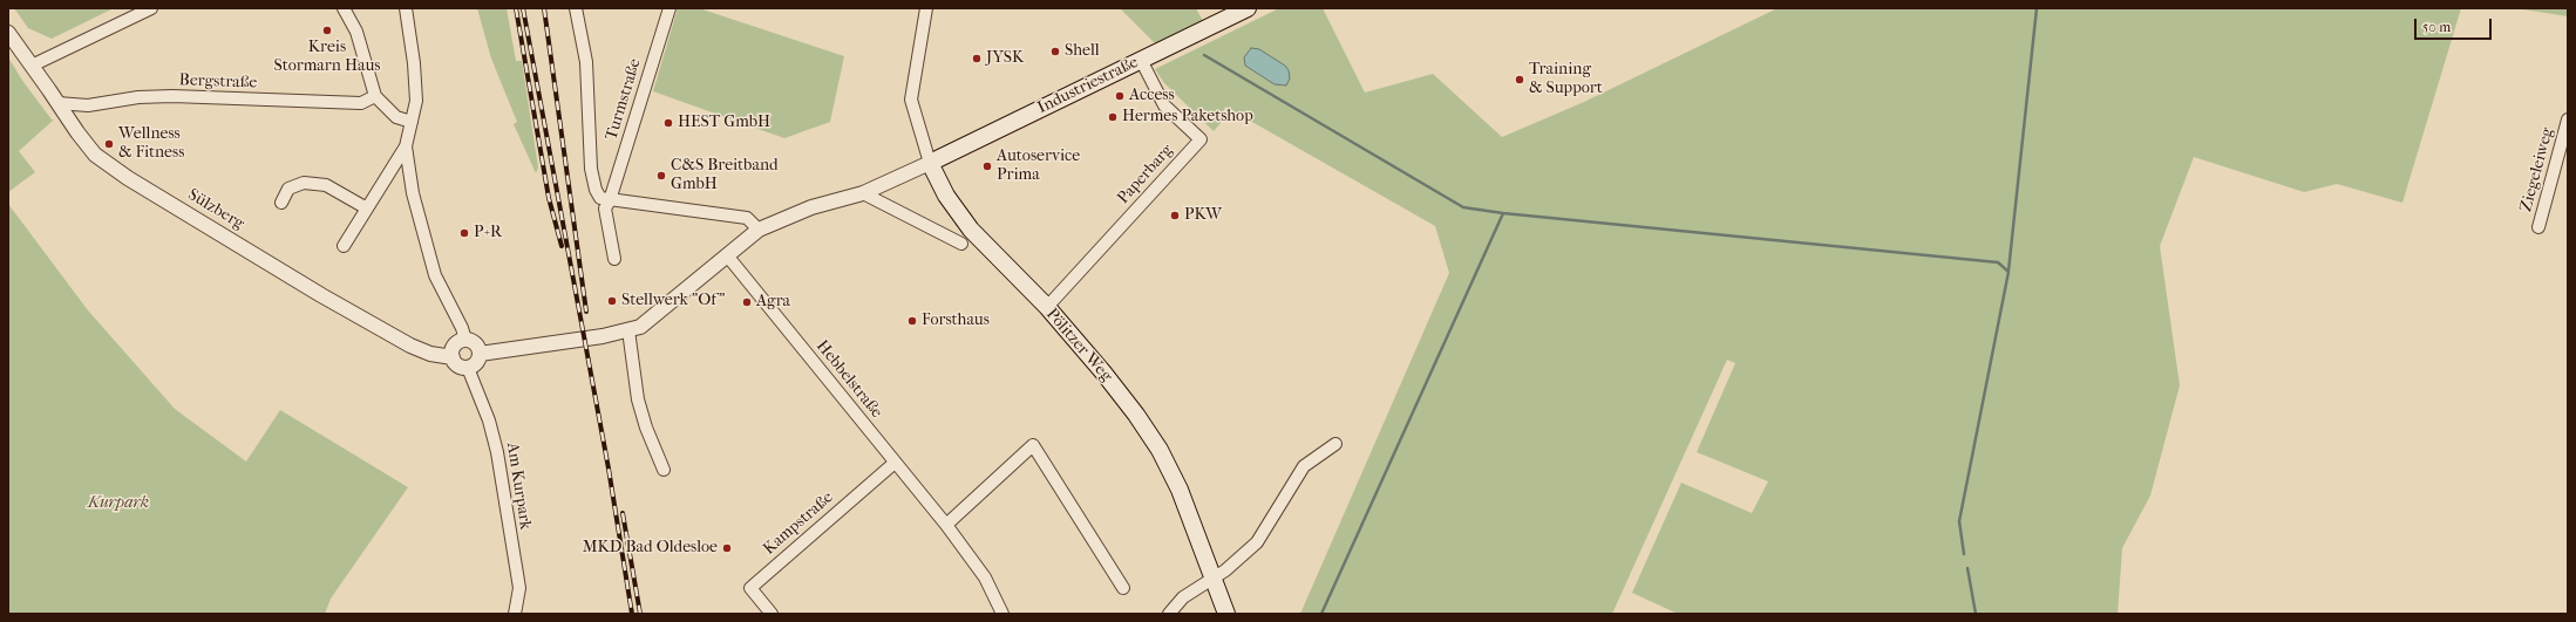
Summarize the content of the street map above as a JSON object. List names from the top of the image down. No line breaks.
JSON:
{"streets":{"main road":["Industriestraße","Pölitzer Weg"],"street":["Bergstraße","Turmstraße","Ziegeleiweg","Paperbarg","Sülzberg","Hebbelstraße","Am Kurpark","Kampstraße"]},"crossings":[["Bergstraße","Sülzberg"],["Industriestraße","Paperbarg"],["Industriestraße","Pölitzer Weg"],["Paperbarg","Pölitzer Weg"],["Sülzberg","Am Kurpark"],["Hebbelstraße","Kampstraße"]],"parks":["Kurpark"],"places":["Kreis Stormarn Haus","Shell","JYSK","Training & Support","Access","Hermes Paketshop","HEST GmbH","Wellness & Fitness","Autoservice Prima","C&S Breitband GmbH","PKW","P+R","Stellwerk \"Of\"","Agra","Forsthaus","MKD Bad Oldesloe"],"scale_bar":"50 m"}
